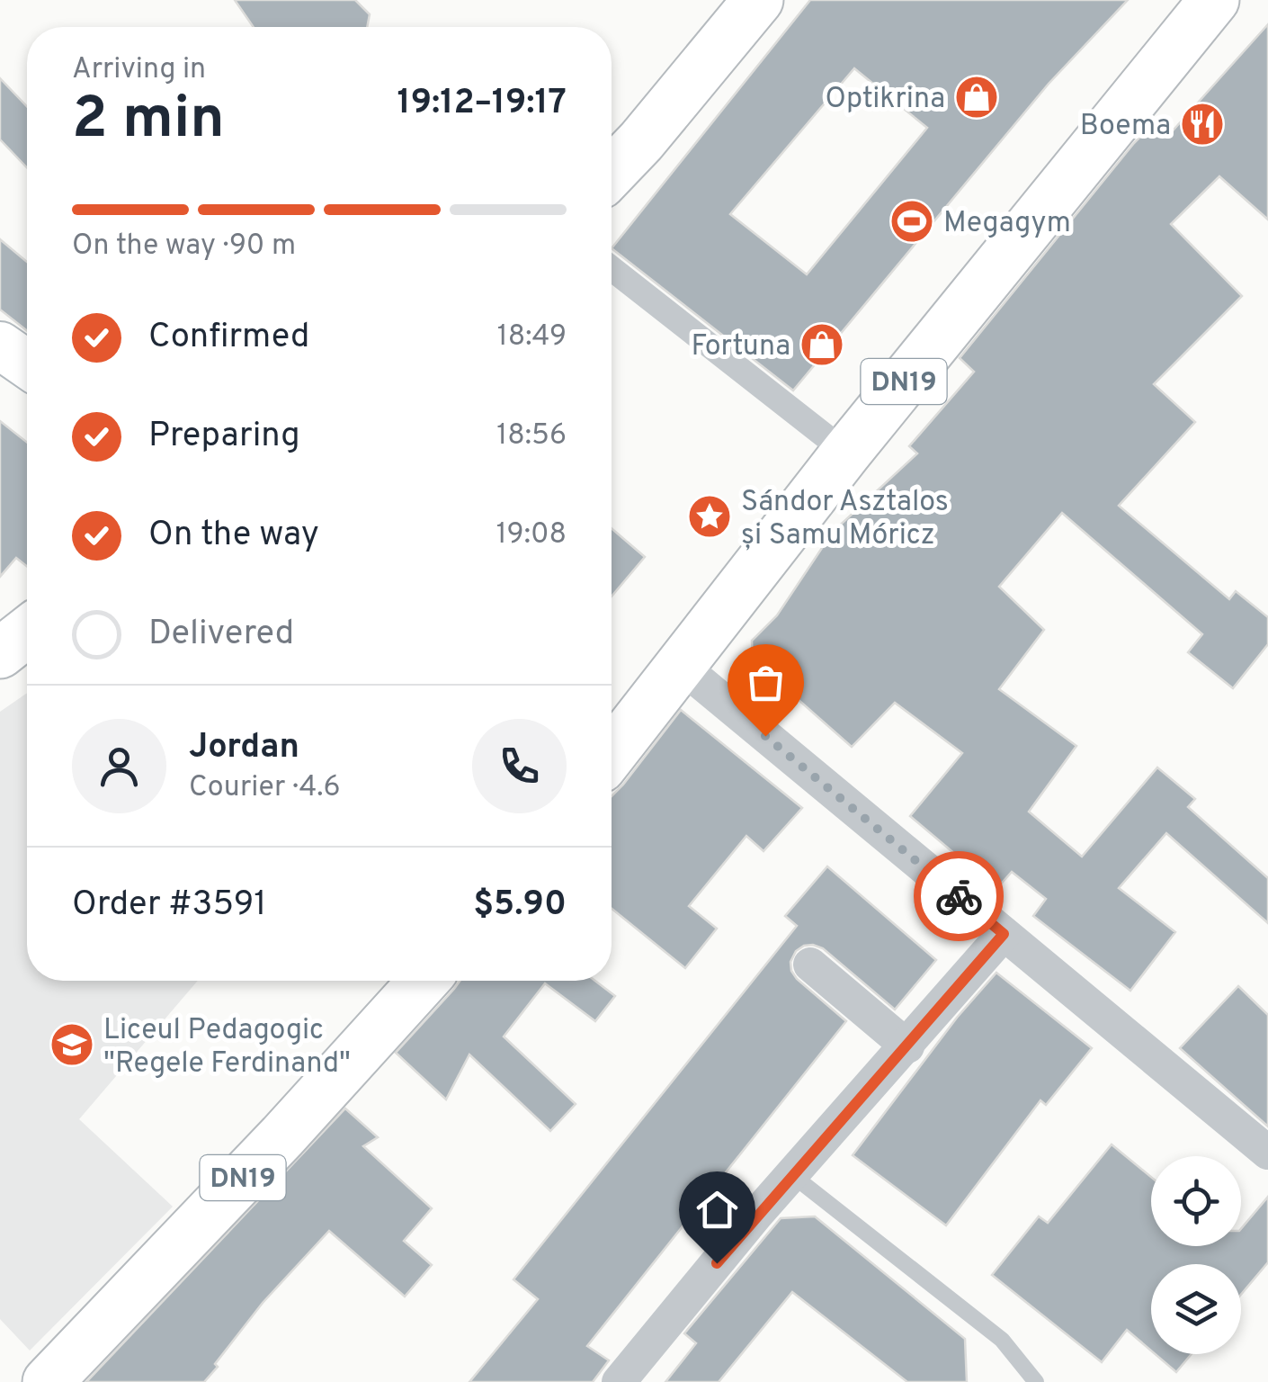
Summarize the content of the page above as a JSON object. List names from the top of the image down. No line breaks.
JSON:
{"streets":{"main road":["DN19"]},"places":{"shop":["Optikrina","Fortuna"],"restaurant":["Boema"],"sports":["Megagym"],"place":["Sándor Asztalos și Samu Móricz"],"school or university":["Liceul Pedagogic \"Regele Ferdinand\""]},"page":{"heading":["2 min","Arriving in","19:12–19:17"],"panel":["Jordan","Courier · 4.6","Order #3591","$5.90"],"bar":"On the way · 90 m","list":[["Confirmed","18:49"],["Preparing","18:56"],["On the way","19:08"],"Delivered"]}}
